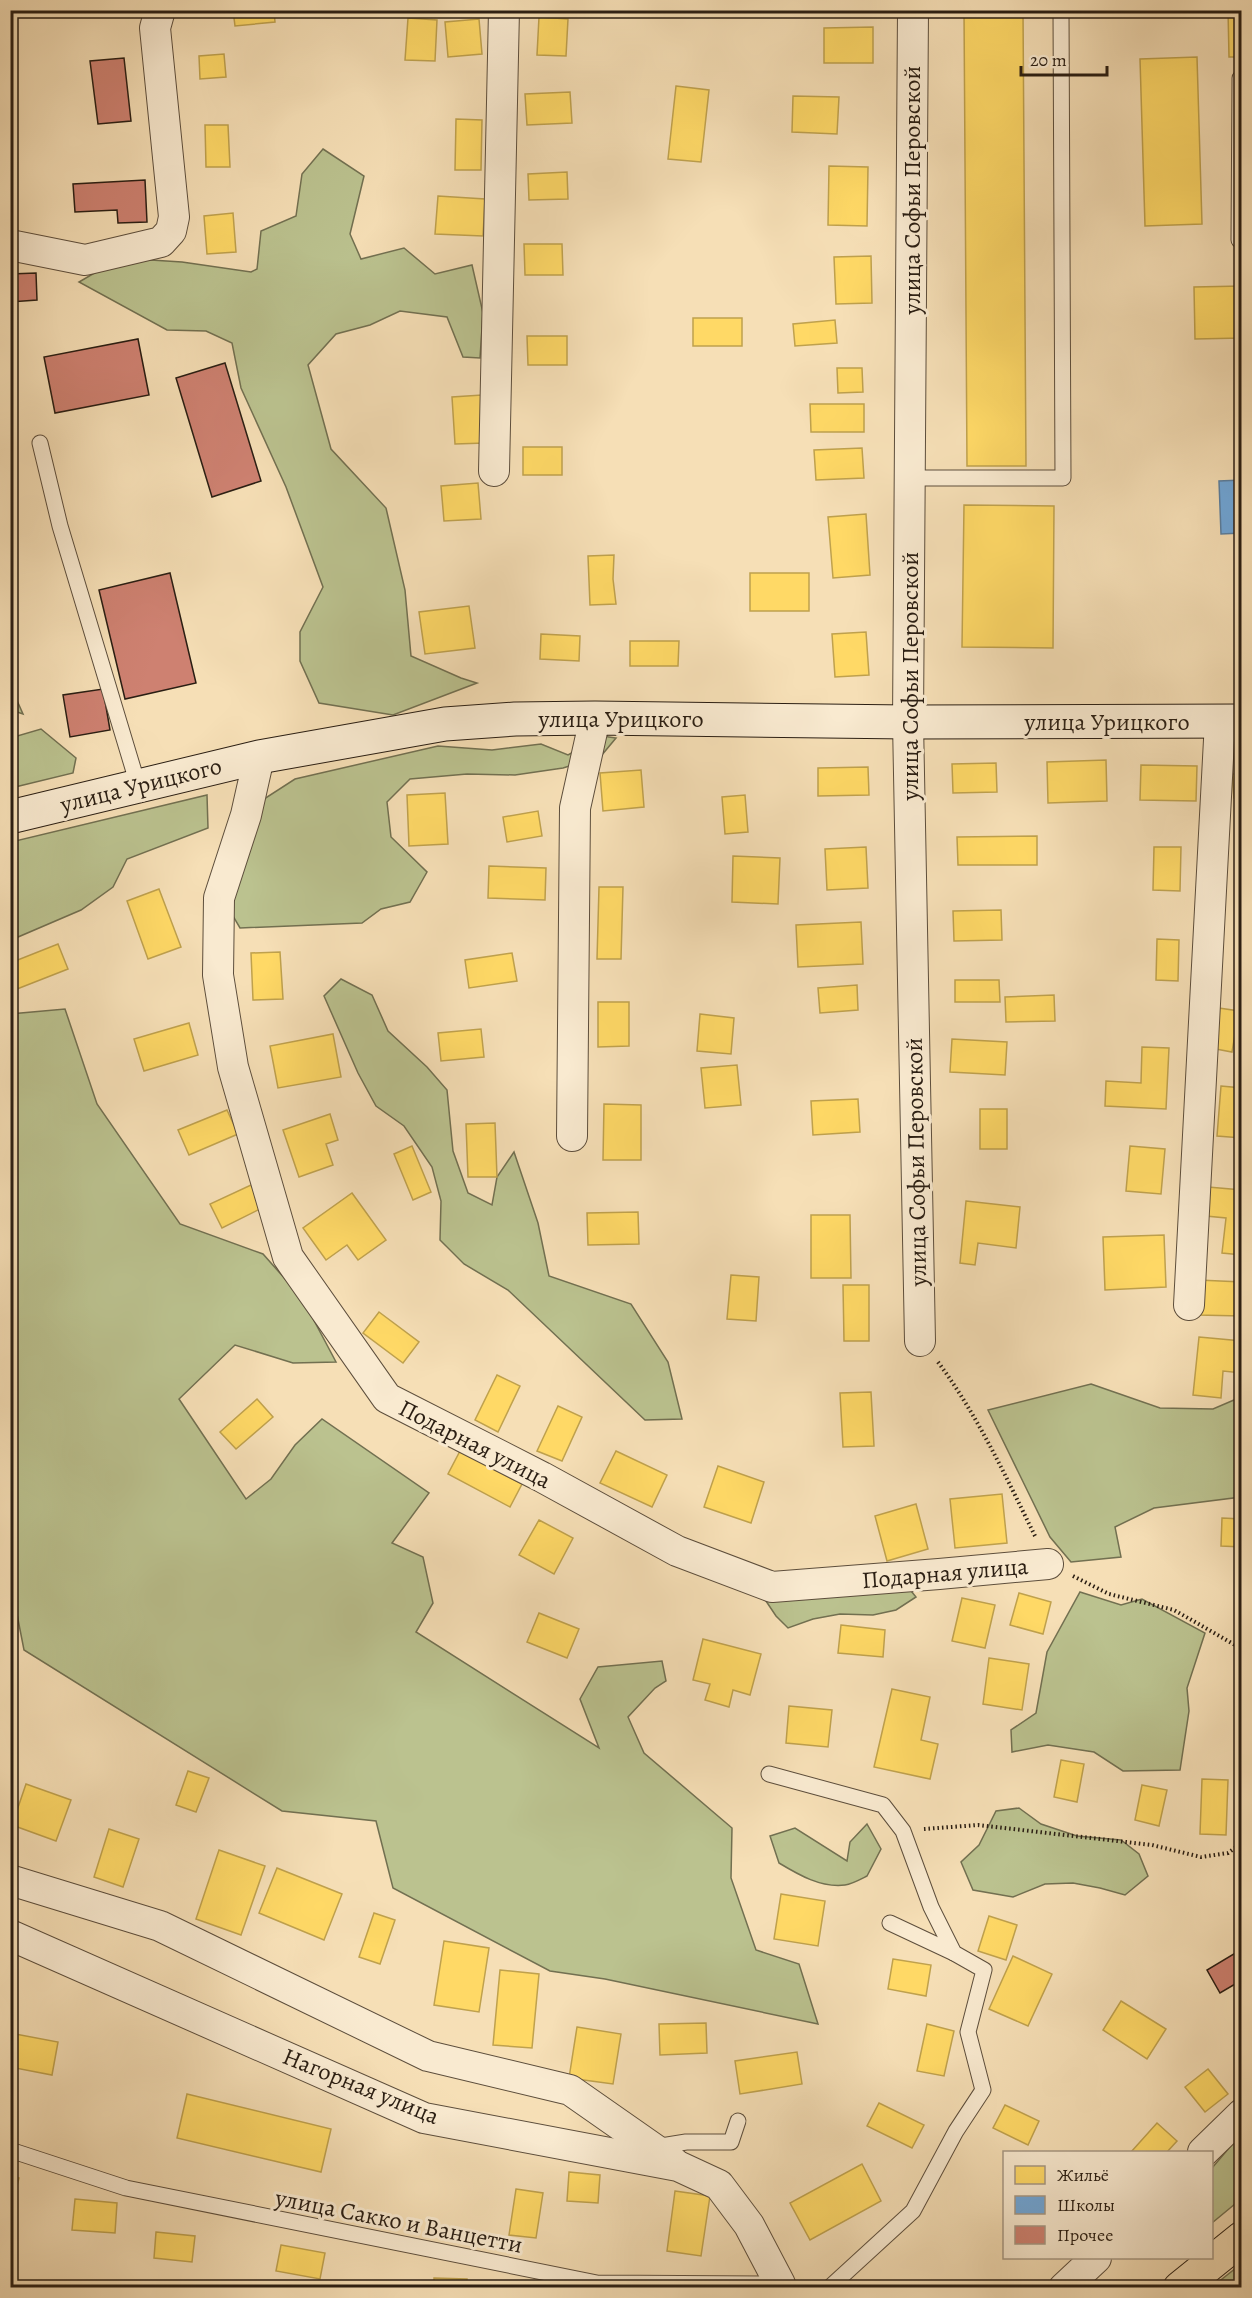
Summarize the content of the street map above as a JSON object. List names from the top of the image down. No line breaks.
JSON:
{"streets":{"main road":["улица Урицкого"],"street":["улица Софьи Перовской","Подарная улица","Нагорная улица"],"lane":["улица Сакко и Ванцетти"]},"crossings":[["улица Софьи Перовской","улица Урицкого"],["улица Урицкого","Подарная улица"],["Нагорная улица","улица Сакко и Ванцетти"]],"legend":["Жильё","Школы","Прочее"],"scale_bar":"20 m"}
